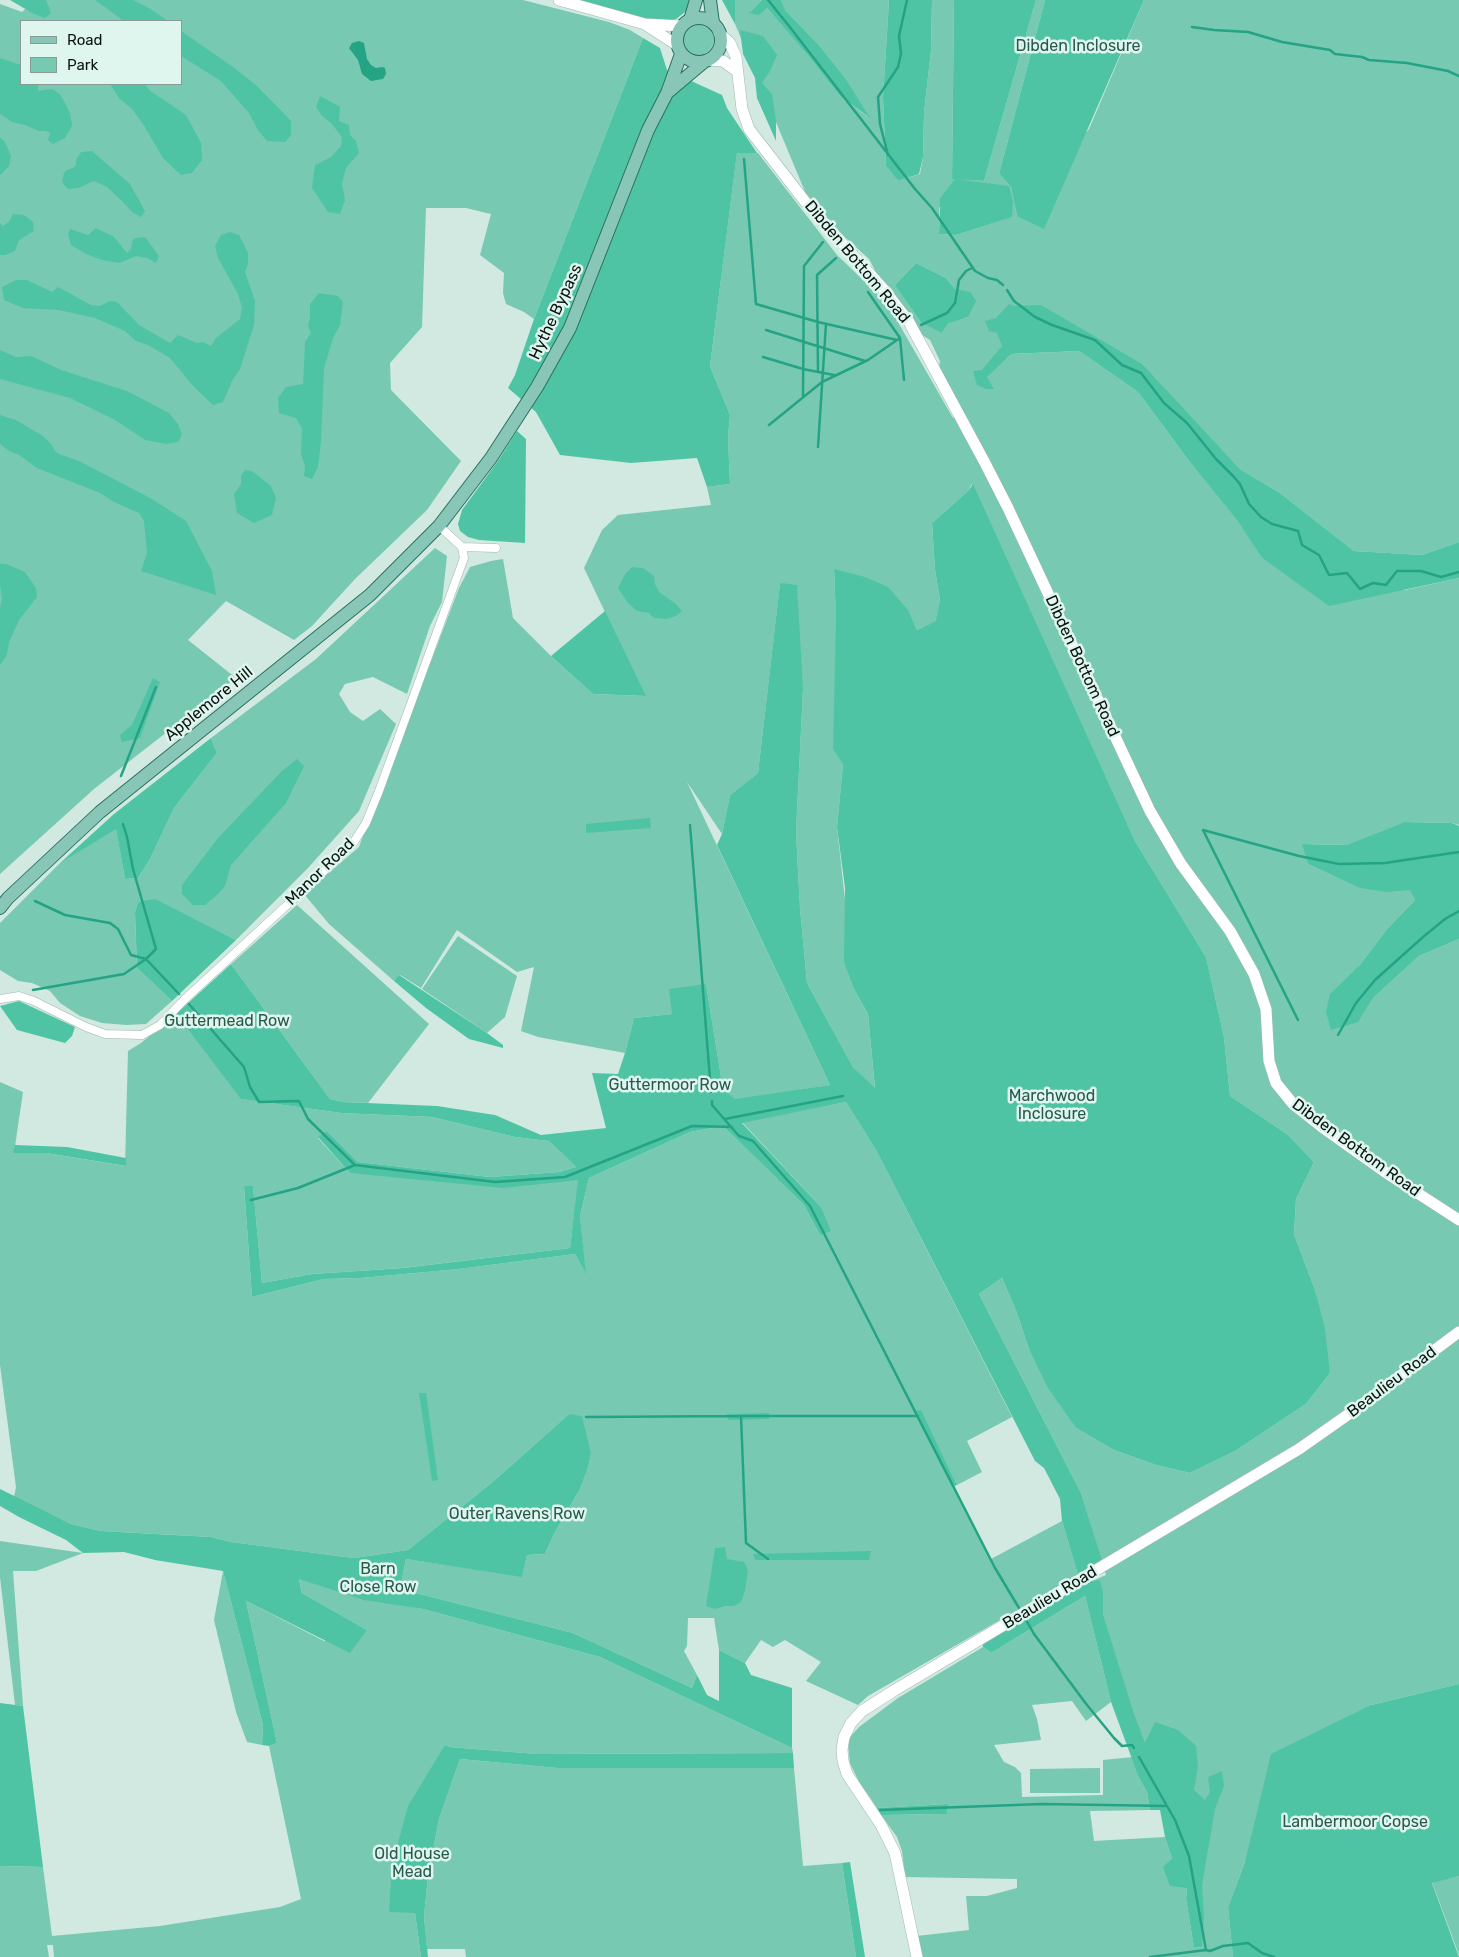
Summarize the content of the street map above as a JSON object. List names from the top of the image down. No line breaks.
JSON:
{"streets":{"main road":["Hythe Bypass","Applemore Hill"],"street":["Dibden Bottom Road","Manor Road","Beaulieu Road"]},"crossings":[["Dibden Bottom Road","Hythe Bypass"],["Hythe Bypass","Applemore Hill"]],"parks":["Dibden Inclosure","Guttermead Row","Guttermoor Row","Marchwood Inclosure","Outer Ravens Row","Barn Close Row","Lambermoor Copse","Old House Mead"],"legend":["Road","Park"]}
